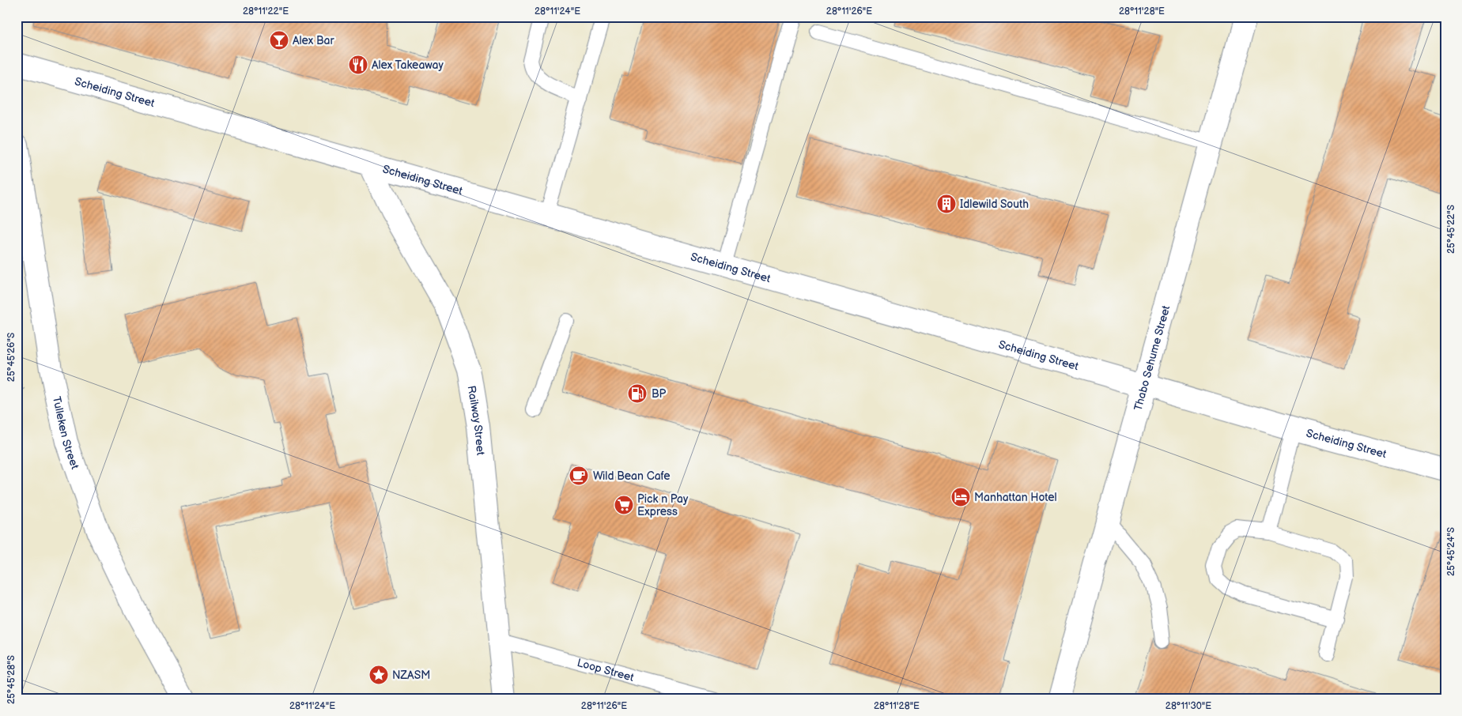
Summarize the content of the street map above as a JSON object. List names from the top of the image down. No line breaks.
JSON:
{"streets":{"main road":["Scheiding Street","Thabo Sehume Street","Railway Street","Tulleken Street"],"lane":["Loop Street"]},"crossings":[["Scheiding Street","Thabo Sehume Street"],["Scheiding Street","Railway Street"],["Railway Street","Loop Street"]],"places":{"bar":["Alex Bar"],"restaurant":["Alex Takeaway"],"building":["Idlewild South"],"fuel station":["BP"],"cafe":["Wild Bean Cafe"],"hotel":["Manhattan Hotel"],"supermarket":["Pick n Pay Express"],"place":["NZASM"]},"coordinates":["28°11'22\"E","28°11'24\"E","28°11'26\"E","28°11'28\"E","25°45'22\"S","25°45'26\"S","25°45'24\"S","25°45'28\"S","28°11'30\"E"]}
